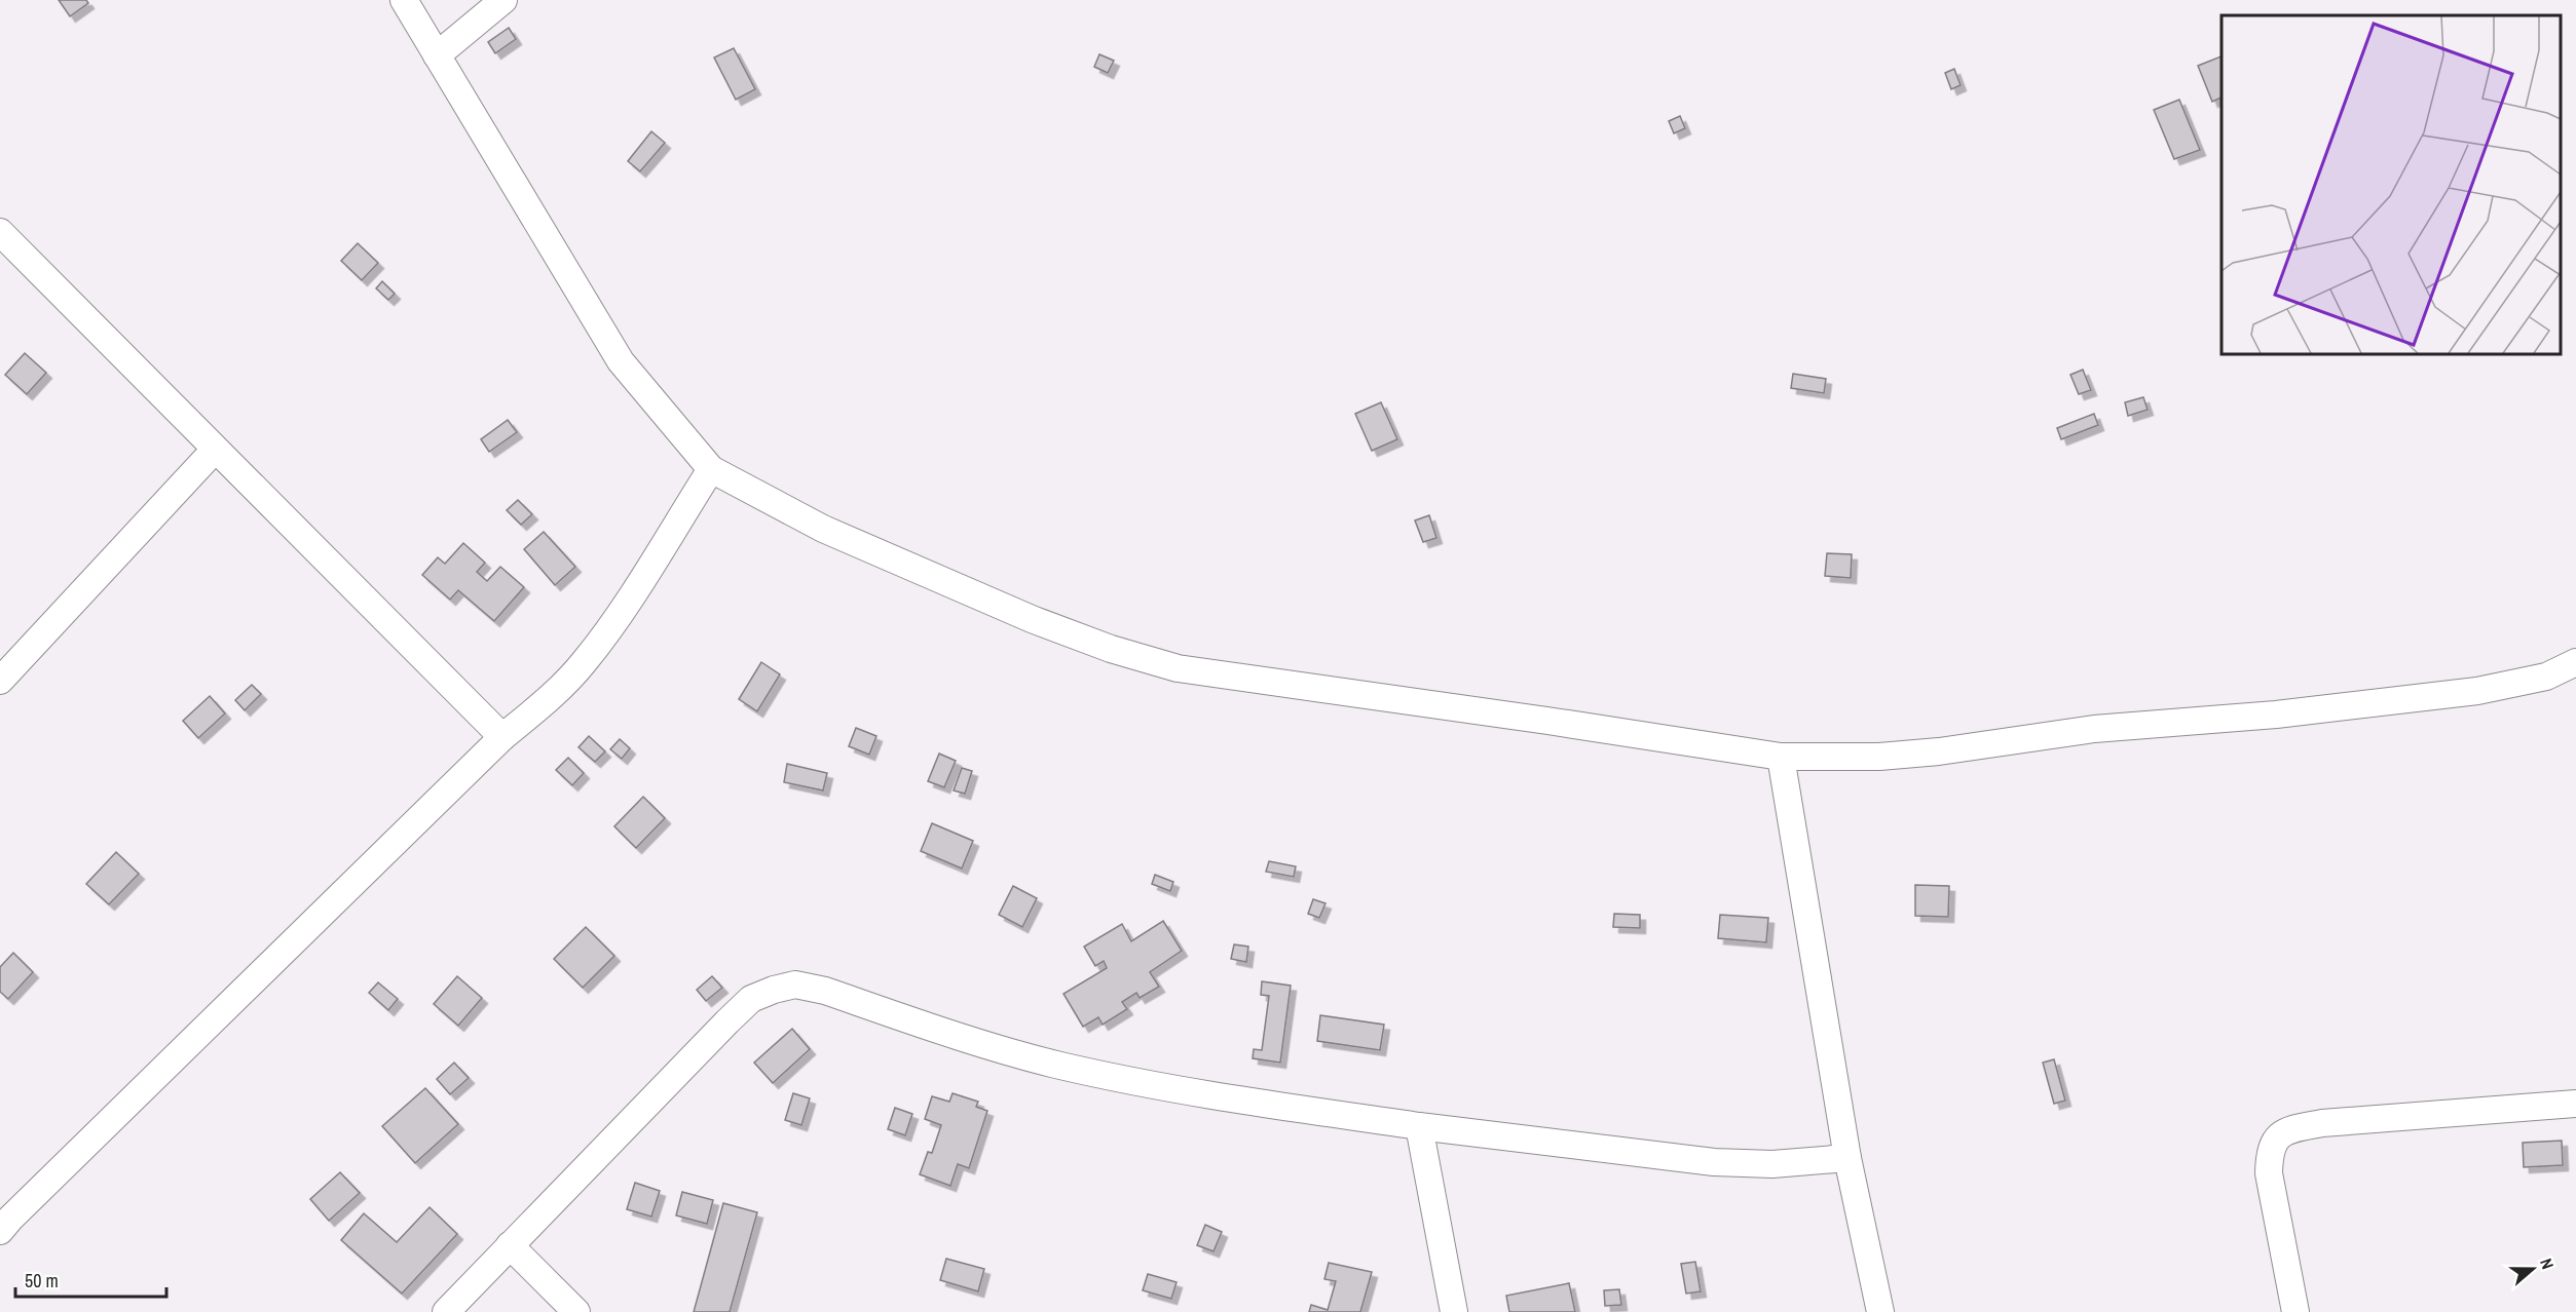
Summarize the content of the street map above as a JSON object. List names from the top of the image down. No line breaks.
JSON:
{"scale_bar":"50 m","north":"right"}
